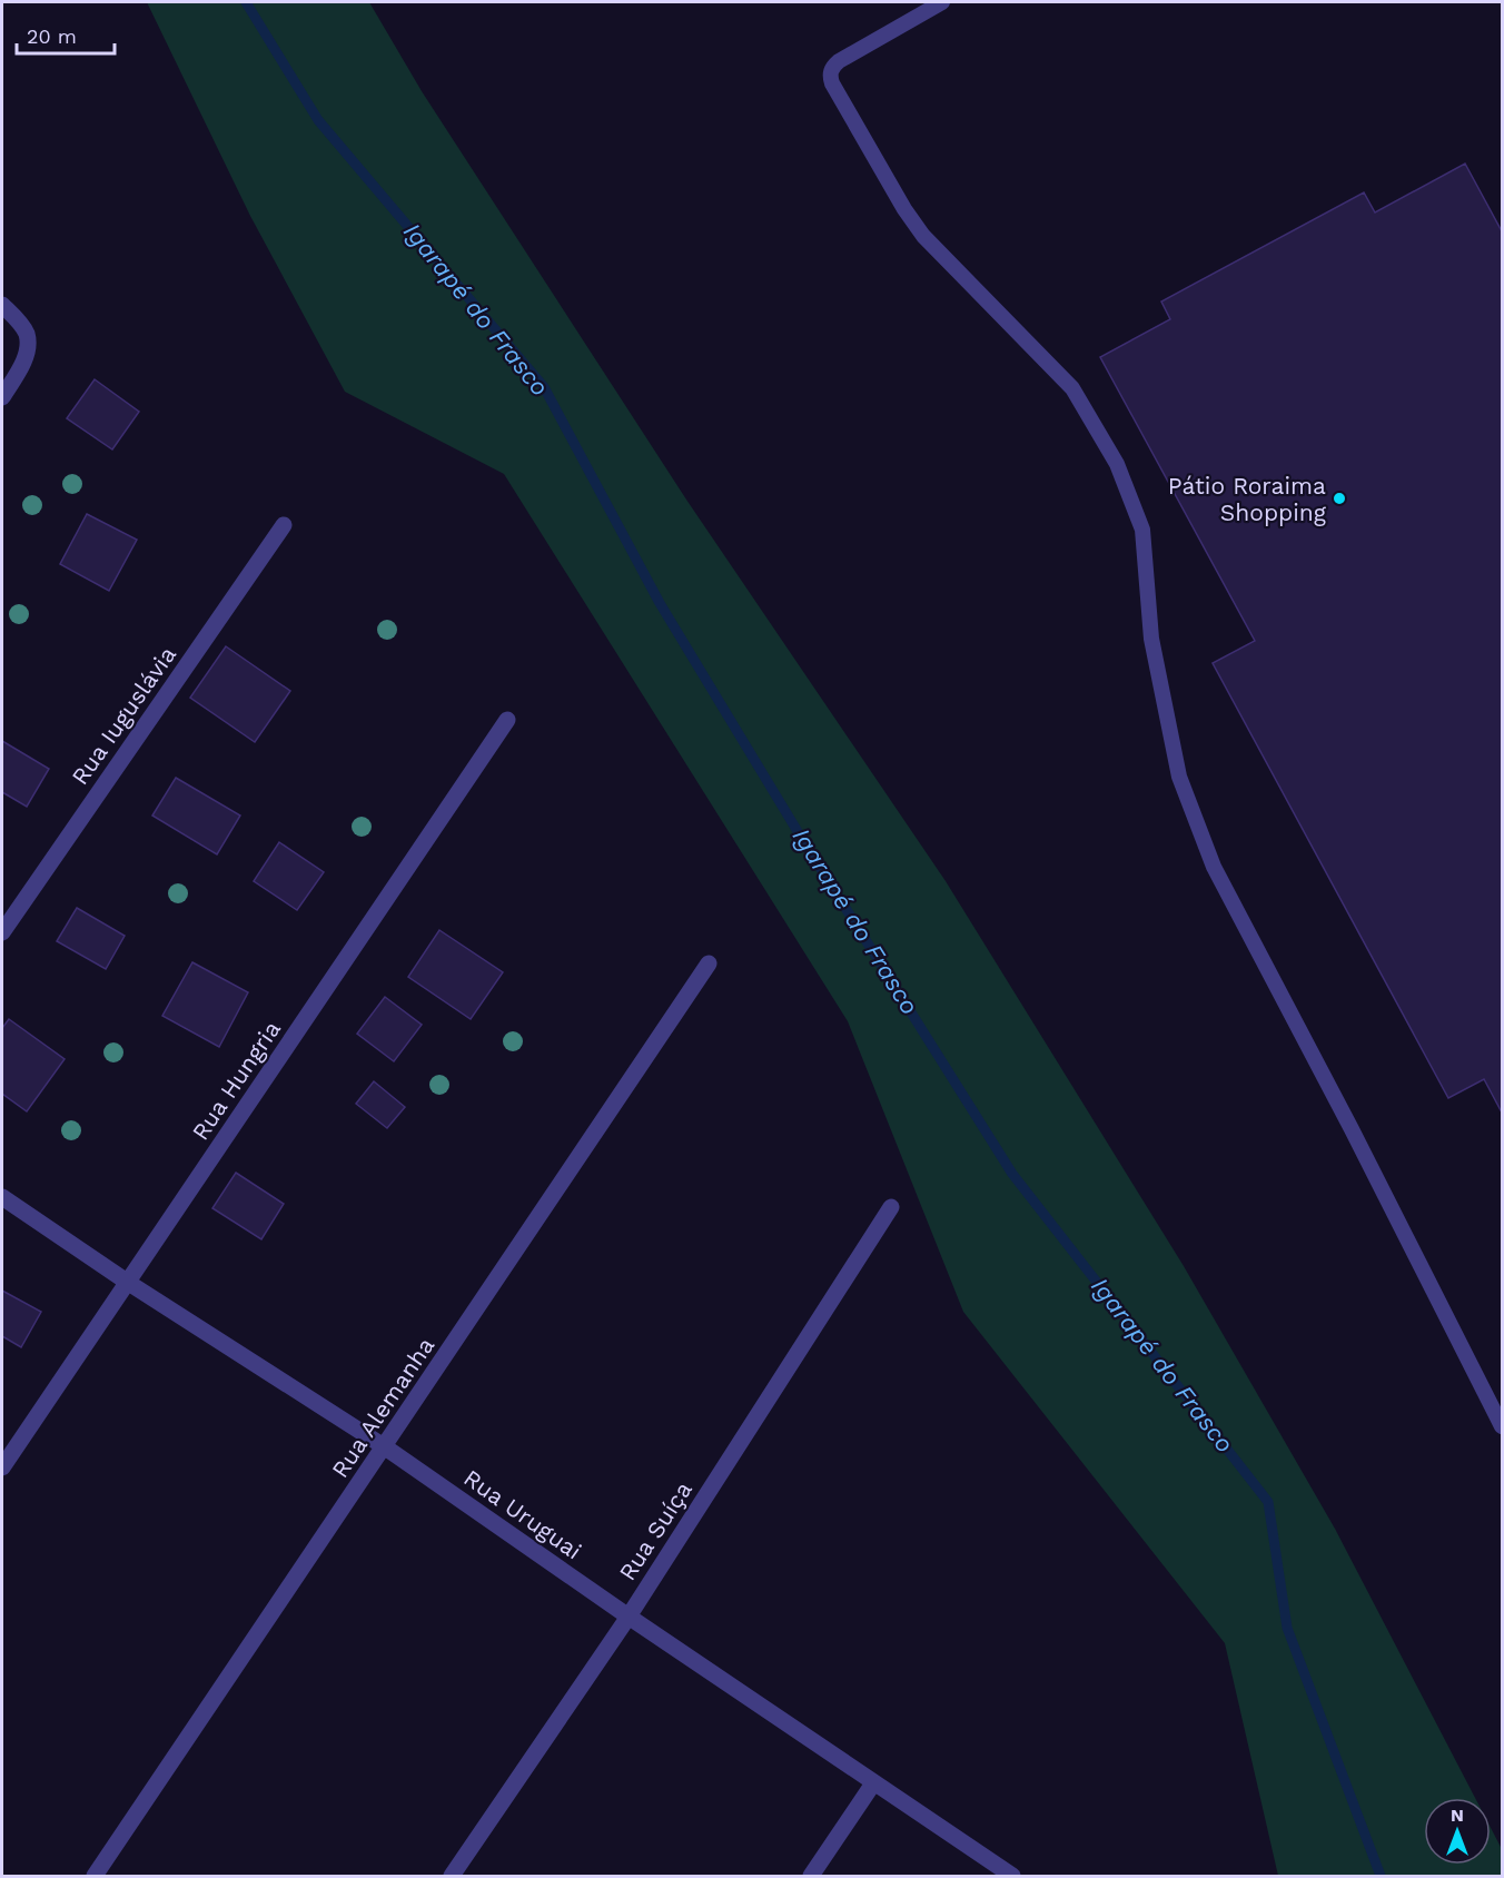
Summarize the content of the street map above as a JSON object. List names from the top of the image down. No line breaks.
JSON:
{"streets":{"street":["Rua Iuguslávia","Rua Hungria","Rua Alemanha","Rua Uruguai","Rua Suíça"]},"crossings":[["Rua Hungria","Rua Uruguai"],["Rua Alemanha","Rua Uruguai"],["Rua Uruguai","Rua Suíça"]],"water":["Igarapé do Frasco"],"places":["Pátio Roraima Shopping"],"scale_bar":"20 m","north":"top"}
